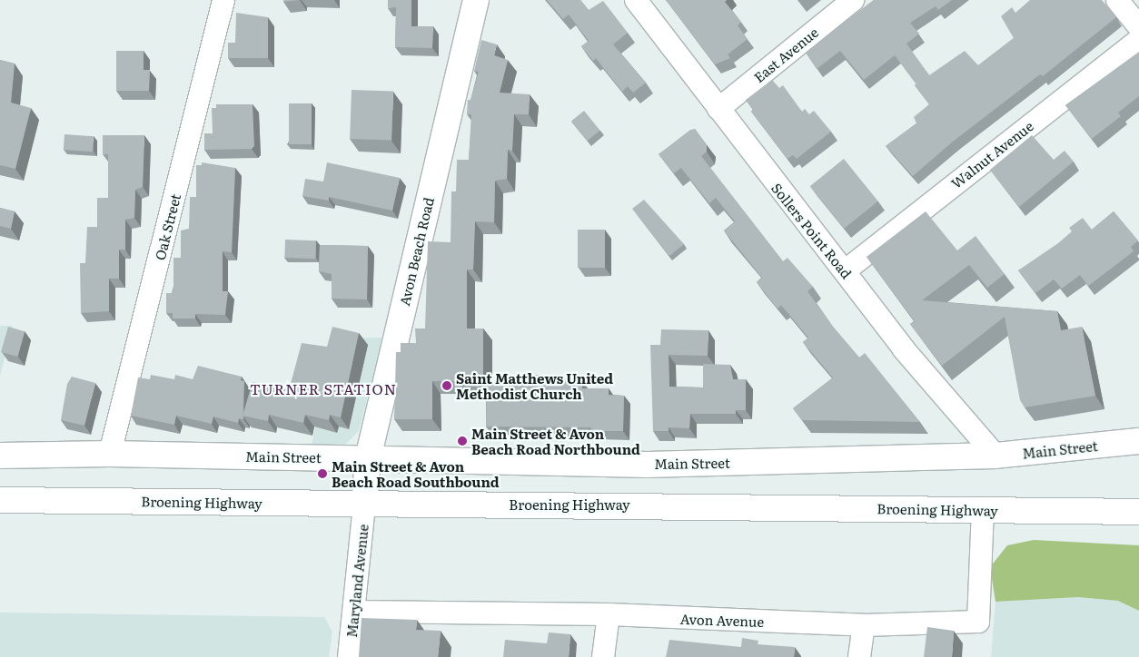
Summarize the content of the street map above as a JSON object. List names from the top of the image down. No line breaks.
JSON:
{"streets":{"street":["East Avenue","Walnut Avenue","Oak Street","Sollers Point Road","Avon Beach Road","Main Street","Broening Highway","Maryland Avenue","Avon Avenue"]},"crossings":[["East Avenue","Sollers Point Road"],["Walnut Avenue","Sollers Point Road"],["Oak Street","Main Street"],["Sollers Point Road","Main Street"],["Avon Beach Road","Main Street"],["Avon Beach Road","Broening Highway"],["Avon Beach Road","Maryland Avenue"],["Broening Highway","Maryland Avenue"],["Broening Highway","Avon Avenue"],["Maryland Avenue","Avon Avenue"]],"districts":["TURNER STATION"],"places":["Saint Matthews United Methodist Church","Main Street & Avon Beach Road Northbound","Main Street & Avon Beach Road Southbound"]}
